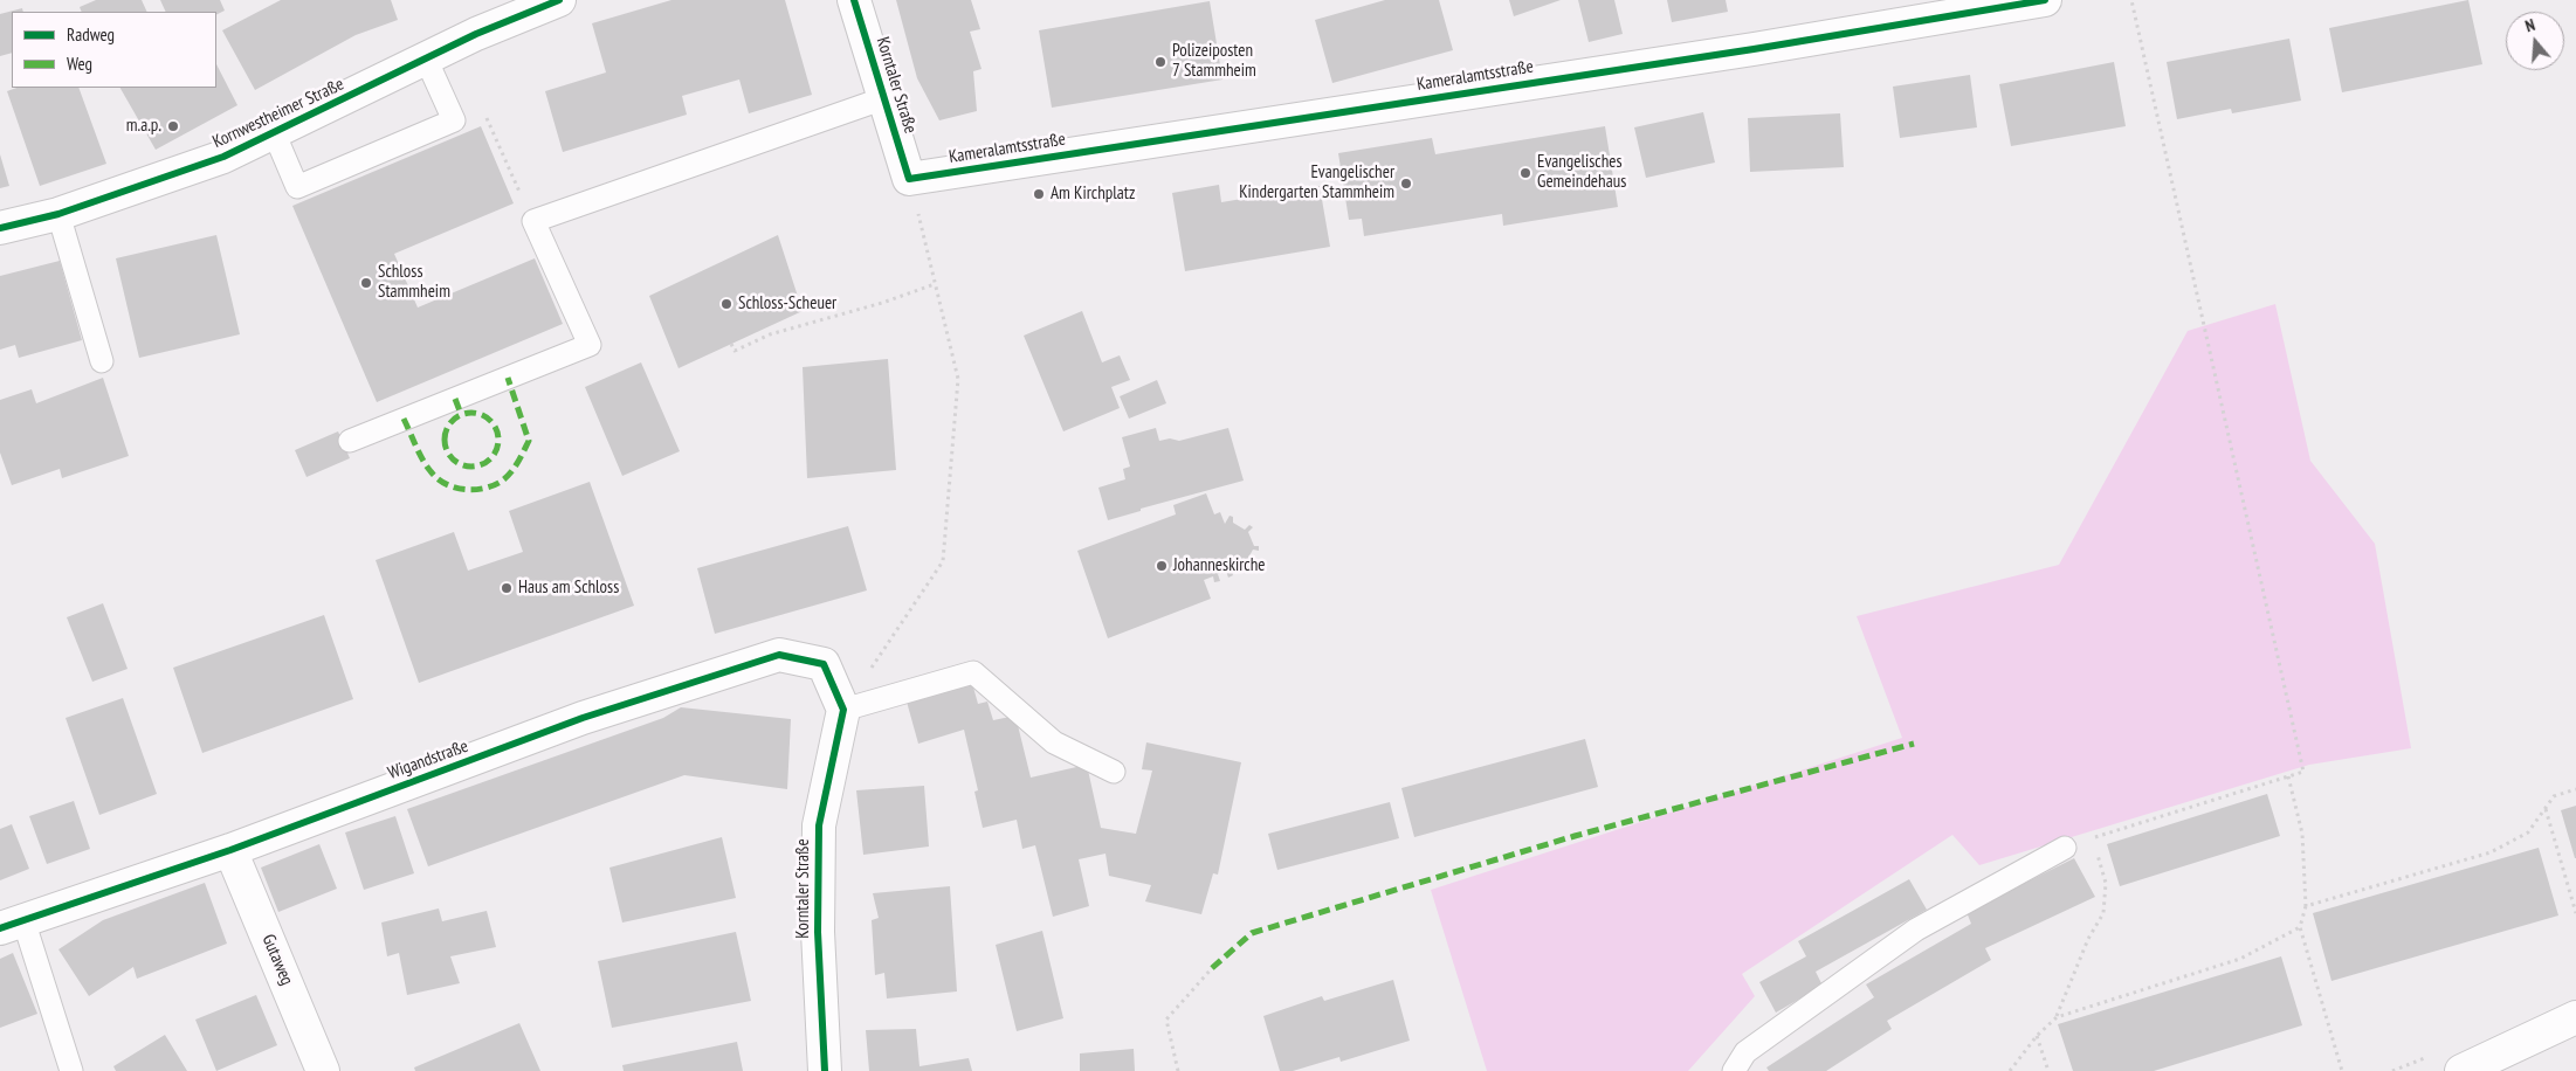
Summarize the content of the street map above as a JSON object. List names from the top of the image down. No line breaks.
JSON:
{"streets":{"street":["Kameralamtsstraße","Korntaler Straße","Kornwestheimer Straße","Wigandstraße","Gutaweg"]},"crossings":[["Kameralamtsstraße","Korntaler Straße"],["Korntaler Straße","Wigandstraße"],["Wigandstraße","Gutaweg"]],"places":["Polizeiposten 7 Stammheim","m.a.p.","Evangelisches Gemeindehaus","Evangelischer Kindergarten Stammheim","Am Kirchplatz","Schloss Stammheim","Schloss-Scheuer","Johanneskirche","Haus am Schloss"],"legend":["Radweg","Weg"],"north":"top"}
